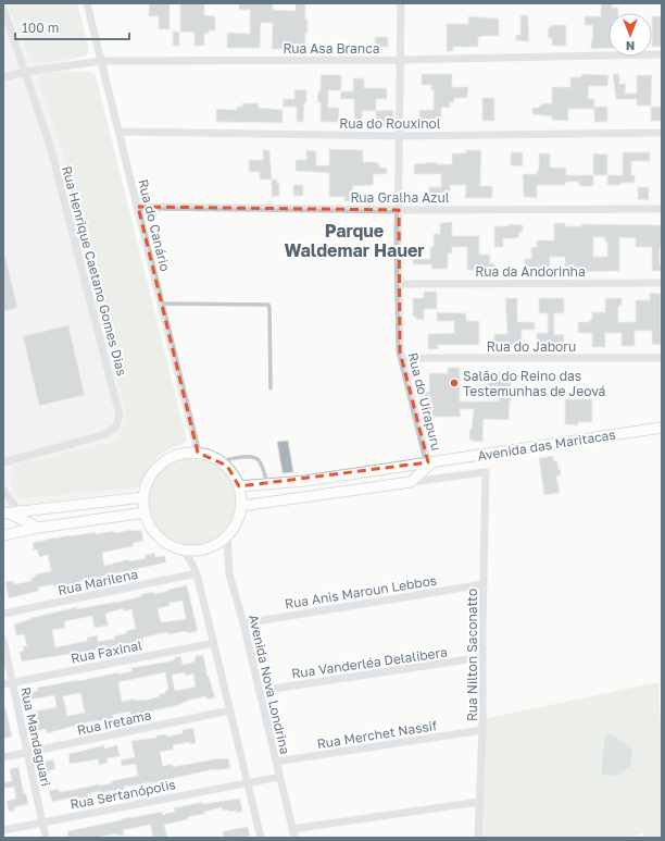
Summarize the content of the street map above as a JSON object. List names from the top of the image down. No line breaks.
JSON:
{"streets":{"street":["Rua Asa Branca","Rua do Rouxinol","Rua Gralha Azul","Rua do Canário","Rua Henrique Caetano Gomes Dias","Rua da Andorinha","Rua do Jaboru","Rua do Uirapuru","Avenida das Maritacas","Rua Marilena","Rua Anis Maroun Lebbos","Rua Faxinal","Rua Nilton Saconatto","Rua Vanderléa Delalibera","Avenida Nova Londrina","Rua Iretama","Rua Merchet Nassif","Rua Mandaguari","Rua Sertanópolis"]},"crossings":[["Rua Asa Branca","Rua do Canário"],["Rua Asa Branca","Rua Henrique Caetano Gomes Dias"],["Rua Asa Branca","Rua do Uirapuru"],["Rua do Rouxinol","Rua do Canário"],["Rua do Rouxinol","Rua do Uirapuru"],["Rua Gralha Azul","Rua do Canário"],["Rua Gralha Azul","Rua do Uirapuru"],["Rua do Canário","Avenida das Maritacas"],["Rua do Canário","Avenida Nova Londrina"],["Rua da Andorinha","Rua do Uirapuru"],["Rua do Jaboru","Rua do Uirapuru"],["Rua do Uirapuru","Avenida das Maritacas"],["Avenida das Maritacas","Rua Nilton Saconatto"],["Avenida das Maritacas","Avenida Nova Londrina"],["Rua Anis Maroun Lebbos","Rua Nilton Saconatto"],["Rua Anis Maroun Lebbos","Avenida Nova Londrina"],["Rua Faxinal","Rua Mandaguari"],["Rua Nilton Saconatto","Rua Vanderléa Delalibera"],["Rua Nilton Saconatto","Rua Merchet Nassif"],["Rua Vanderléa Delalibera","Avenida Nova Londrina"],["Avenida Nova Londrina","Rua Merchet Nassif"],["Avenida Nova Londrina","Rua Sertanópolis"],["Rua Iretama","Rua Mandaguari"],["Rua Mandaguari","Rua Sertanópolis"]],"districts":["Parque Waldemar Hauer"],"places":["Salão do Reino das Testemunhas de Jeová"],"scale_bar":"100 m","north":"bottom"}
